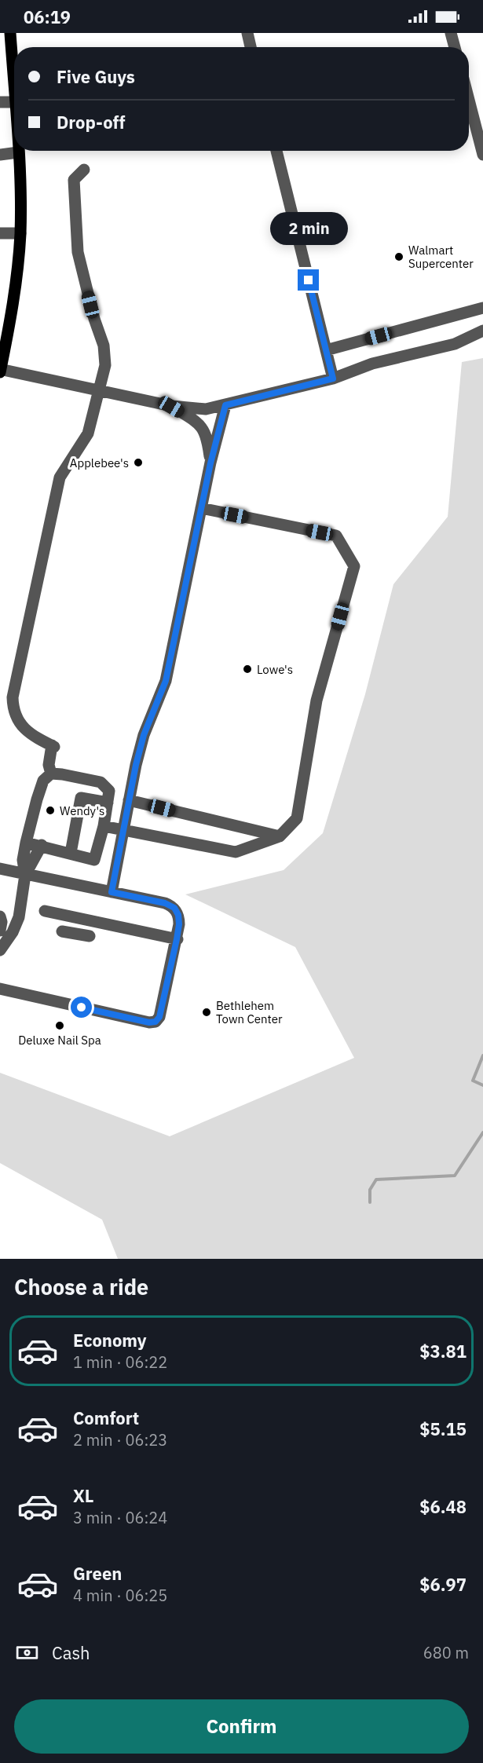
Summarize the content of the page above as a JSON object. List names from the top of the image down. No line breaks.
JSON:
{"places":["Walmart Supercenter","Applebee's","Lowe's","Wendy's","Bethlehem Town Center","Deluxe Nail Spa"],"page":{"status":"06:19","banner":["Five Guys","Drop-off"],"bubble":"2 min","heading":"Choose a ride","list":[{"name":"Economy","note":"1 min · 06:22","value":"$3.81"},{"name":"Comfort","note":"2 min · 06:23","value":"$5.15"},{"name":"XL","note":"3 min · 06:24","value":"$6.48"},{"name":"Green","note":"4 min · 06:25","value":"$6.97"}],"pay":["Cash","680 m"],"buttons":"Confirm"}}
